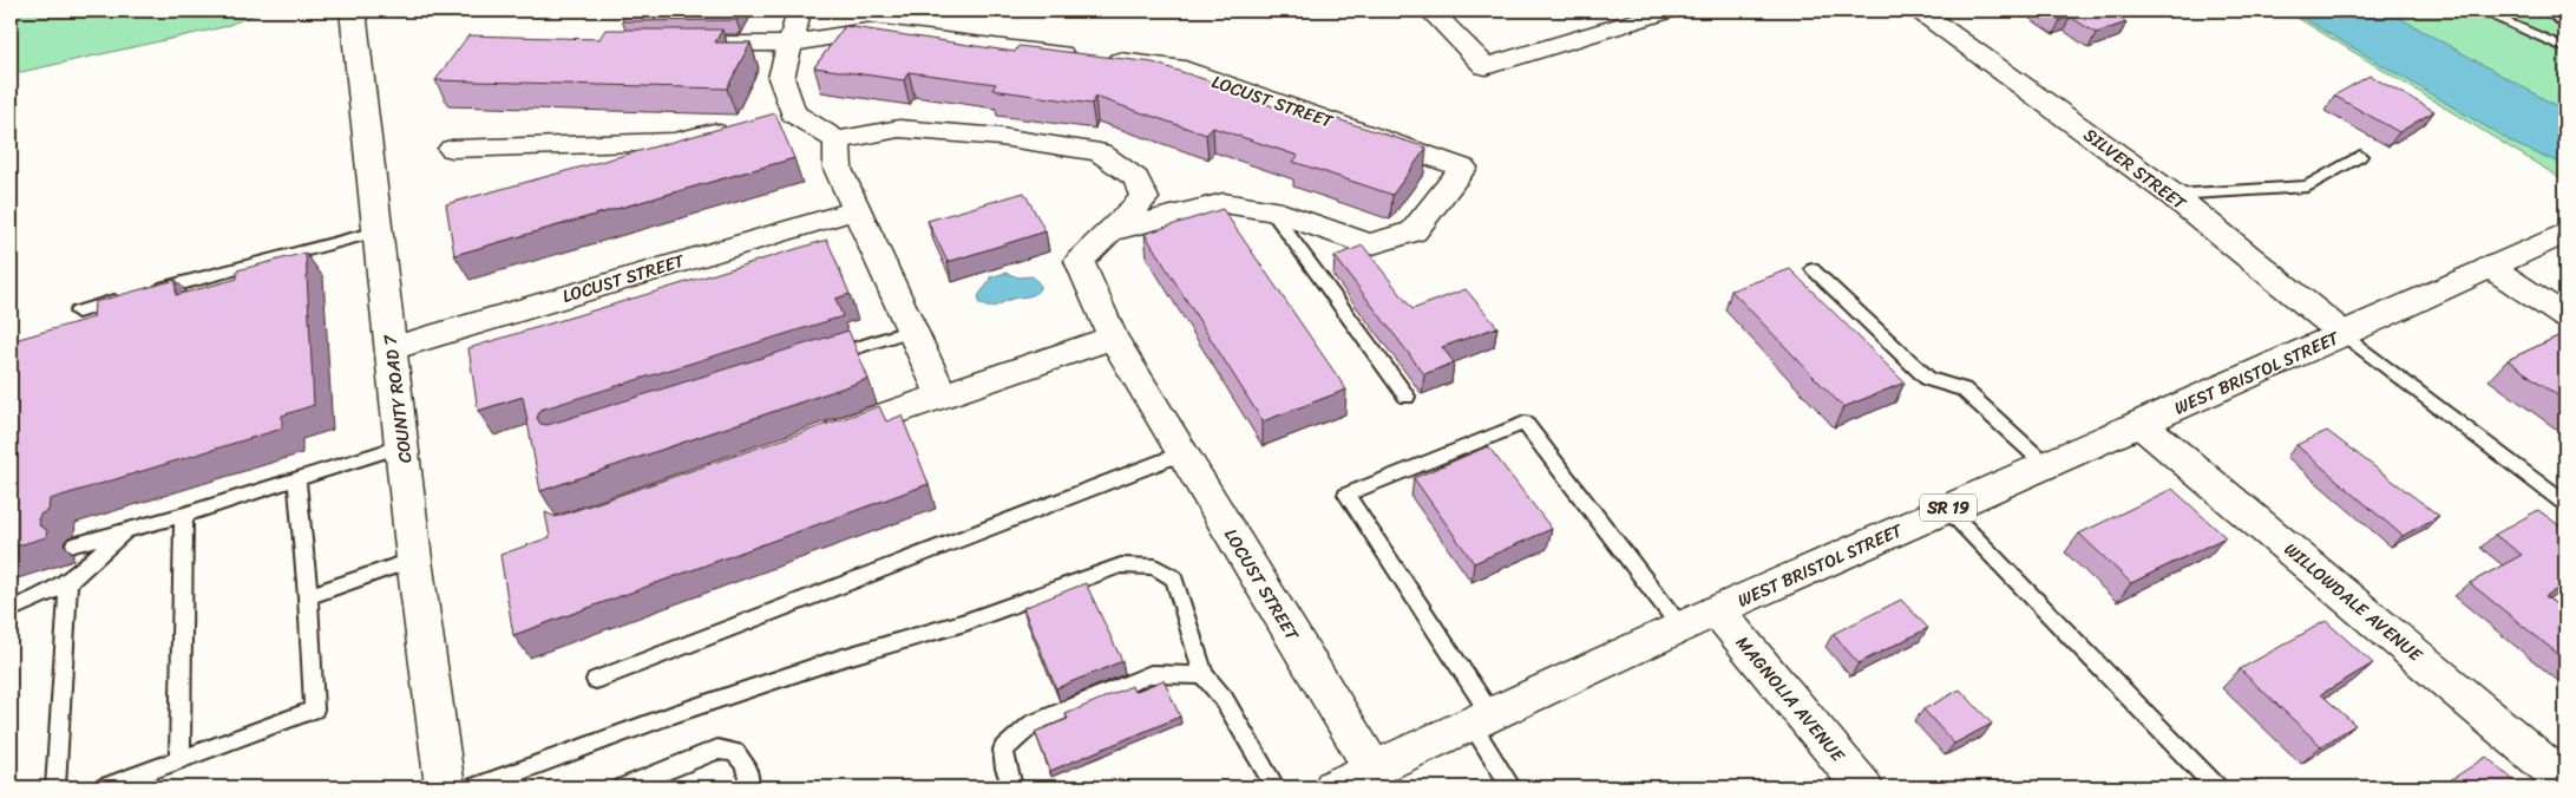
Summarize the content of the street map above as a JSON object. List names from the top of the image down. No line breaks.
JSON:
{"streets":{"street":["LOCUST STREET","SILVER STREET","WEST BRISTOL STREET","COUNTY ROAD 7","SR 19","WILLOWDALE AVENUE","MAGNOLIA AVENUE"]},"crossings":[["LOCUST STREET","WEST BRISTOL STREET"],["LOCUST STREET","COUNTY ROAD 7"],["SILVER STREET","WEST BRISTOL STREET"],["WEST BRISTOL STREET","WILLOWDALE AVENUE"],["WEST BRISTOL STREET","MAGNOLIA AVENUE"]]}
